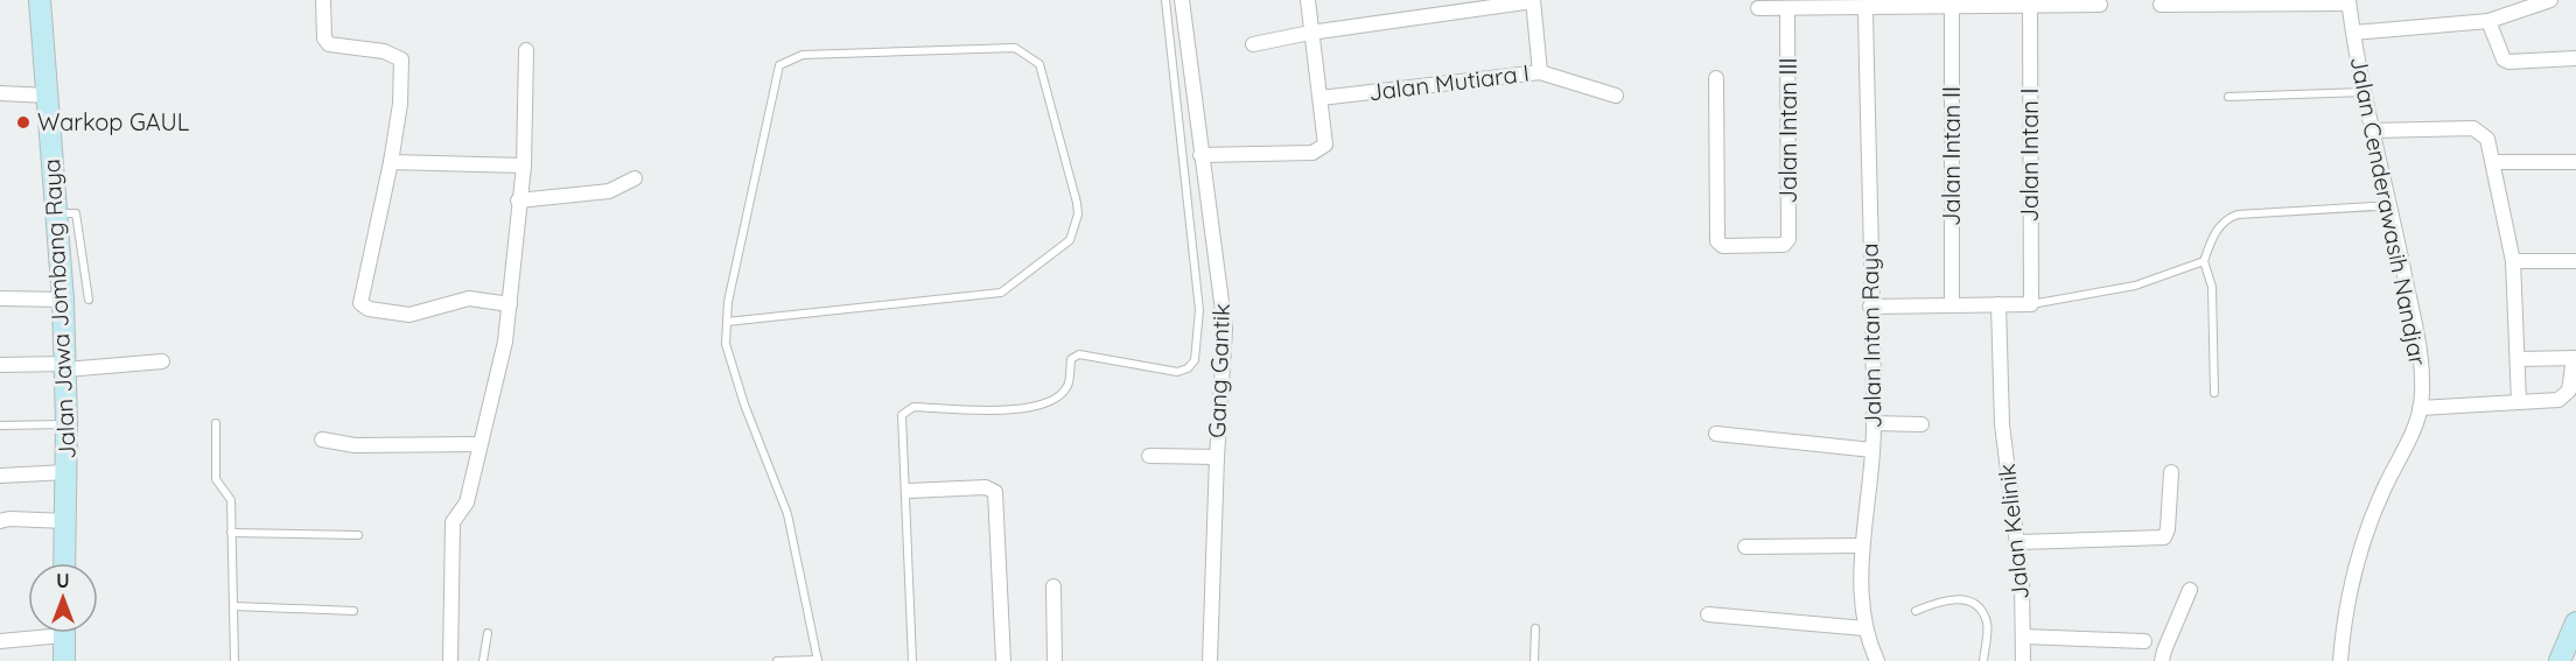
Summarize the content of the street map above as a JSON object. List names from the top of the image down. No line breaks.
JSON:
{"streets":{"main road":["Jalan Jawa Jombang Raya"],"street":["Jalan Mutiara I","Jalan Intan III","Jalan Intan I","Jalan Intan II","Jalan Cenderawasih Nandjar","Jalan Intan Raya","Gang Gantik","Jalan Kelinik"]},"places":["Warkop GAUL"],"north":"top"}
